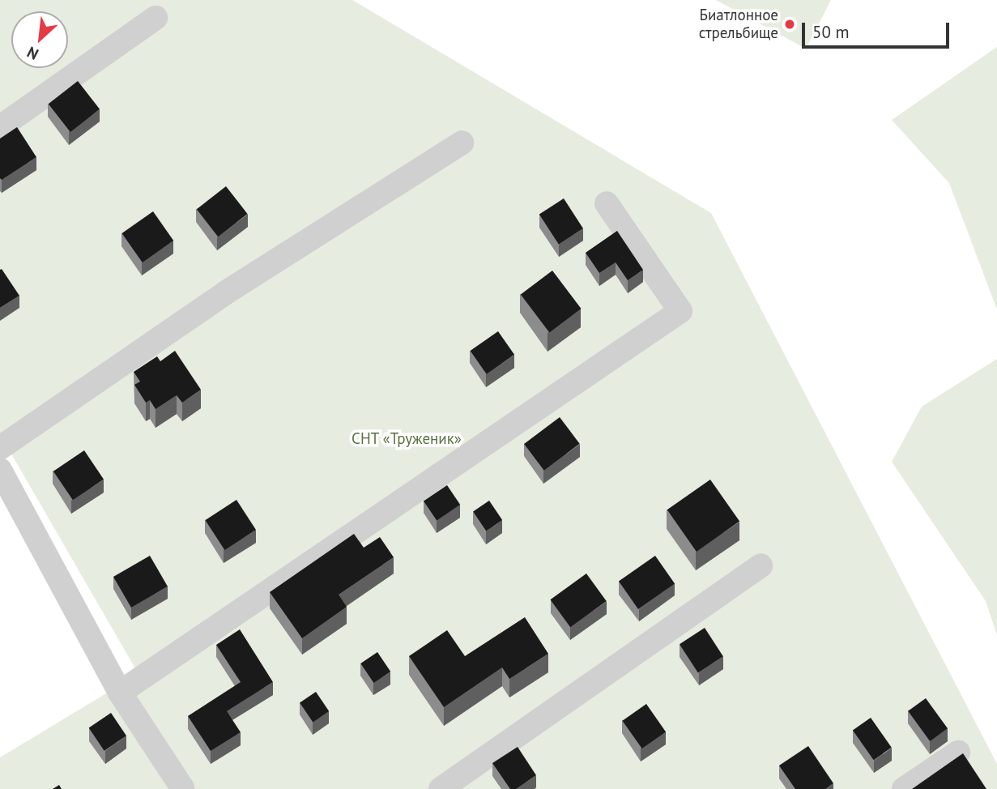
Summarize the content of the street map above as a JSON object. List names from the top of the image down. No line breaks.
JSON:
{"parks":["СНТ «Труженик»"],"places":["Биатлонное стрельбище"],"scale_bar":"50 m","north":"bottom left"}
